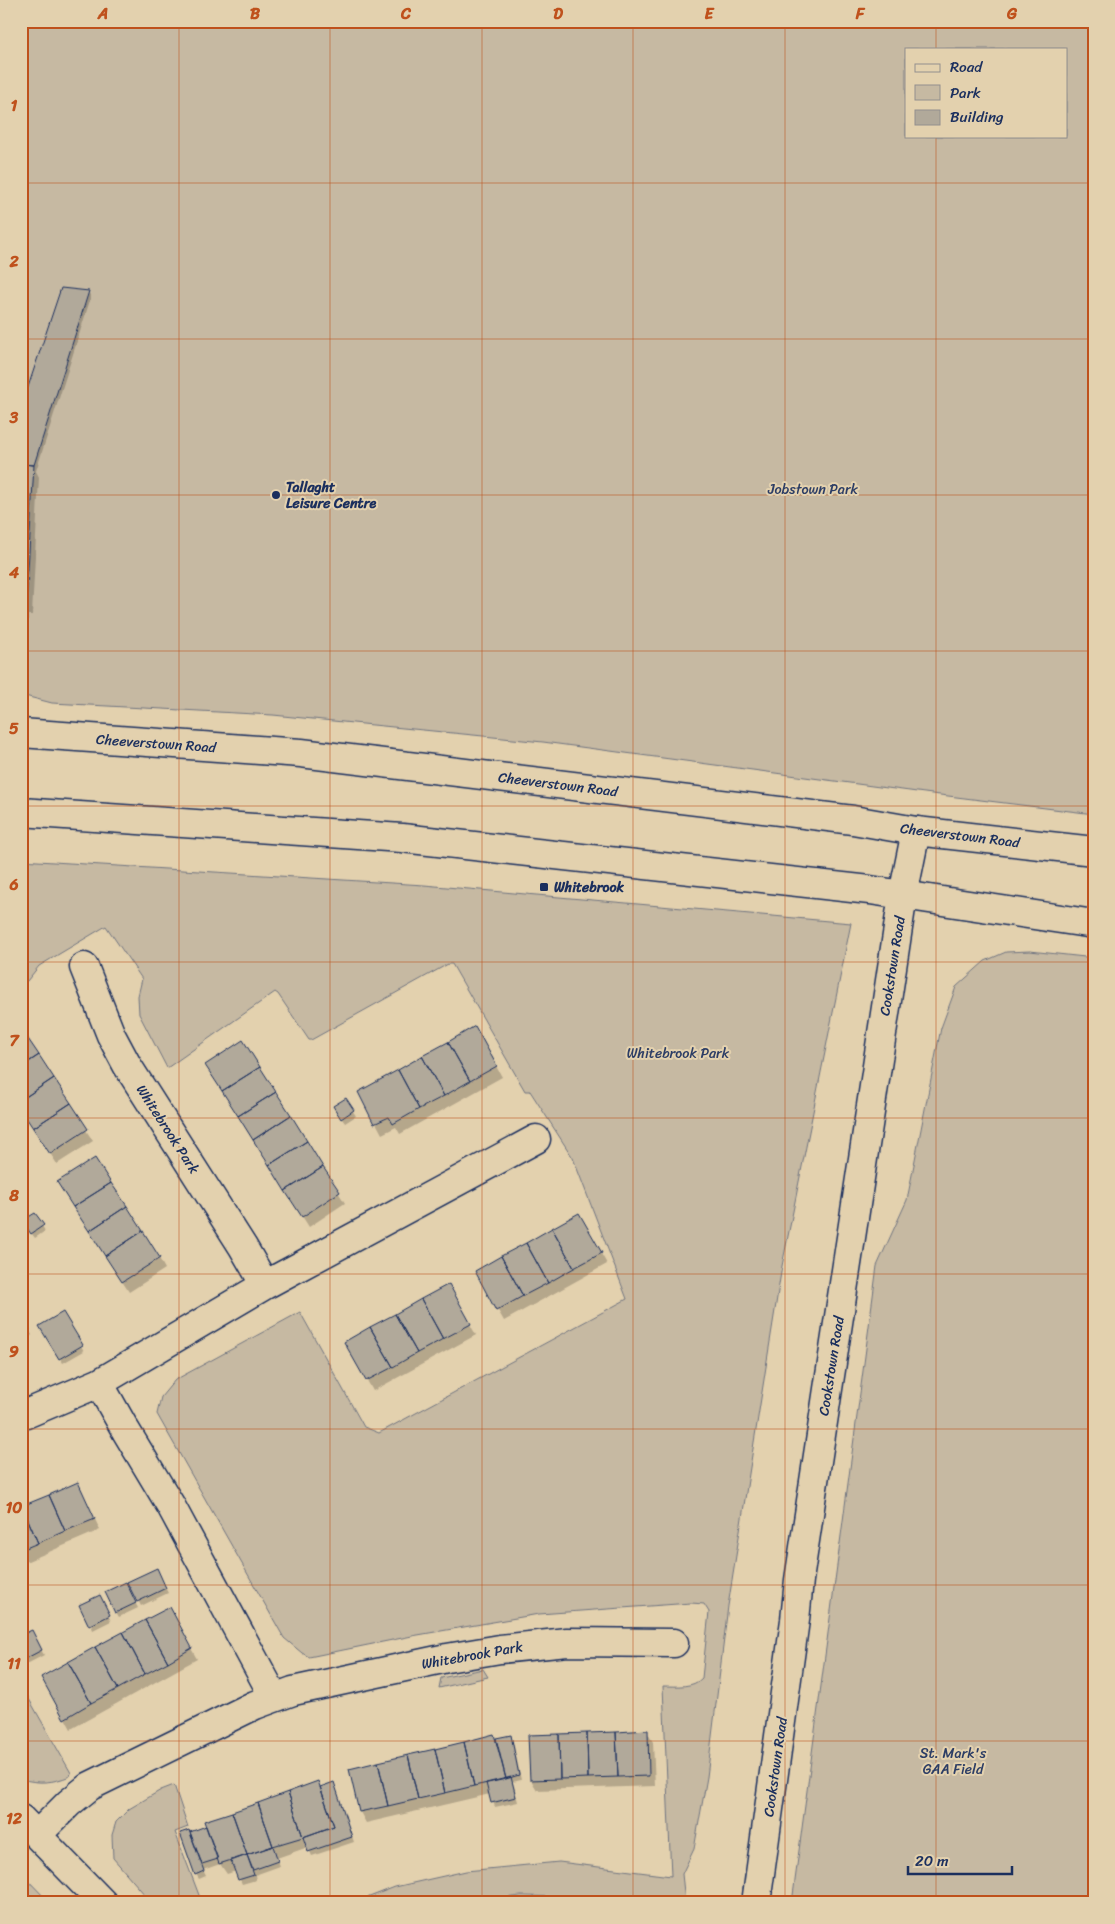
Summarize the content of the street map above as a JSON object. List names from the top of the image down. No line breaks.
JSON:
{"streets":{"street":["Cheeverstown Road","Cookstown Road","Whitebrook Park"]},"crossings":[["Cheeverstown Road","Cookstown Road"]],"parks":["Jobstown Park","Whitebrook Park","St. Mark's GAA Field"],"places":{"other":["Tallaght Leisure Centre"],"transit":["Whitebrook"]},"legend":["Road","Park","Building"],"scale_bar":"20 m","grid":{"columns":["A","B","C","D","E","F","G"],"rows":["1","2","3","4","5","6","7","8","9","10","11","12"]}}
